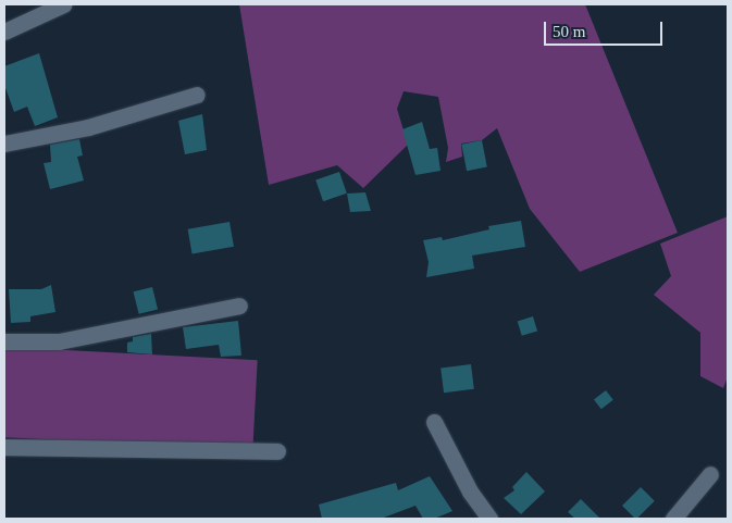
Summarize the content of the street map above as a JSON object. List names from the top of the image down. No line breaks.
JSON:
{"scale_bar":"50 m"}
